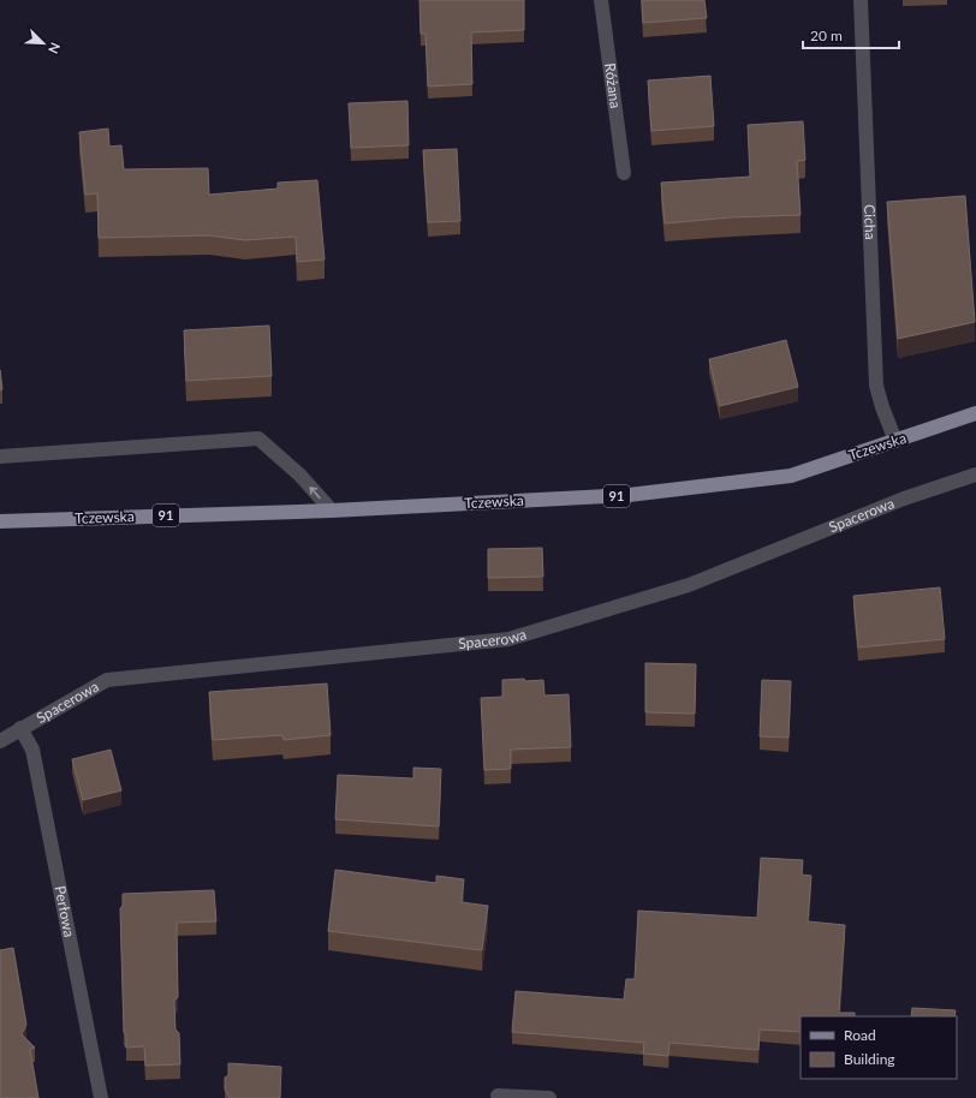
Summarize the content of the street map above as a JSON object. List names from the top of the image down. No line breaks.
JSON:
{"streets":{"main road":["Tczewska","91"],"street":["Różana","Cicha","Spacerowa","Perłowa"]},"crossings":[["Cicha","Tczewska"],["Spacerowa","Perłowa"]],"legend":["Road","Building"],"scale_bar":"20 m","north":"bottom right"}
